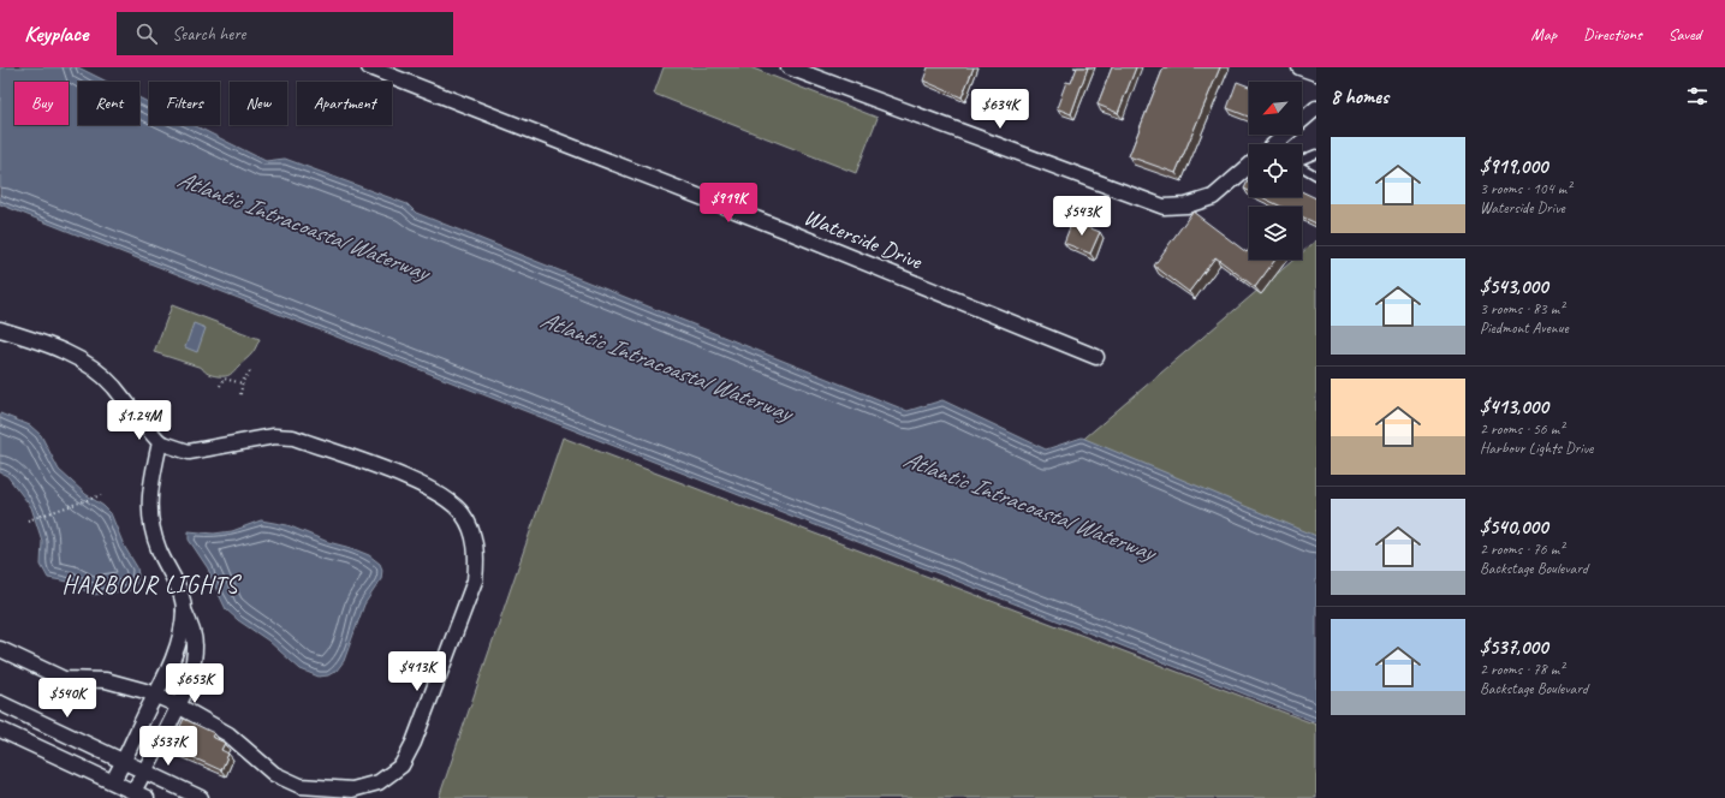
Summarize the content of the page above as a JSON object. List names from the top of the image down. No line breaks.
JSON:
{"streets":{"street":["Waterside Drive"]},"districts":["HARBOUR LIGHTS"],"water":["Atlantic Intracoastal Waterway"],"north":"bottom left","page":{"header":"Keyplace","search":"Search here","nav":["Map","Directions","Saved"],"heading":"8 homes","chip":["Buy","Rent","Filters","New","Apartment"],"price":["$634K","$919K","$543K","$1.24M","$413K","$653K","$540K","$537K"],"list":[{"name":"$919,000","note":"3 rooms · 104 m² · Waterside Drive"},{"name":"$543,000","note":"3 rooms · 83 m² · Piedmont Avenue"},{"name":"$413,000","note":"2 rooms · 56 m² · Harbour Lights Drive"},{"name":"$540,000","note":"2 rooms · 76 m² · Backstage Boulevard"},{"name":"$537,000","note":"2 rooms · 78 m² · Backstage Boulevard"}]}}
